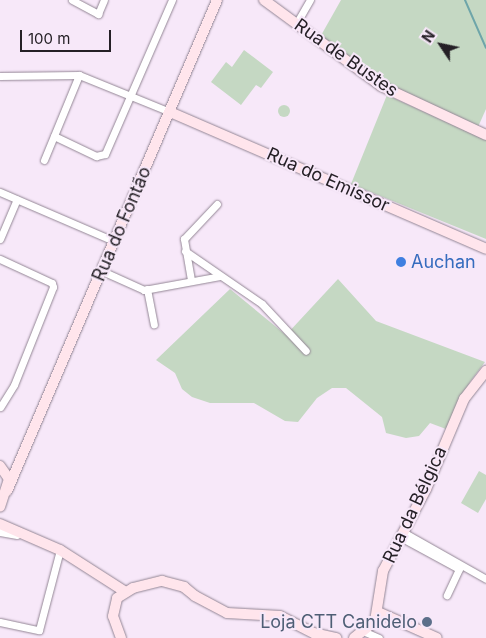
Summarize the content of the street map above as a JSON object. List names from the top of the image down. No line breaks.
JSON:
{"streets":{"main road":["Rua de Bustes","Rua do Emissor","Rua do Fontão","Rua da Bélgica"]},"crossings":[["Rua do Emissor","Rua do Fontão"]],"places":["Auchan","Loja CTT Canidelo"],"scale_bar":"100 m","north":"top left"}
